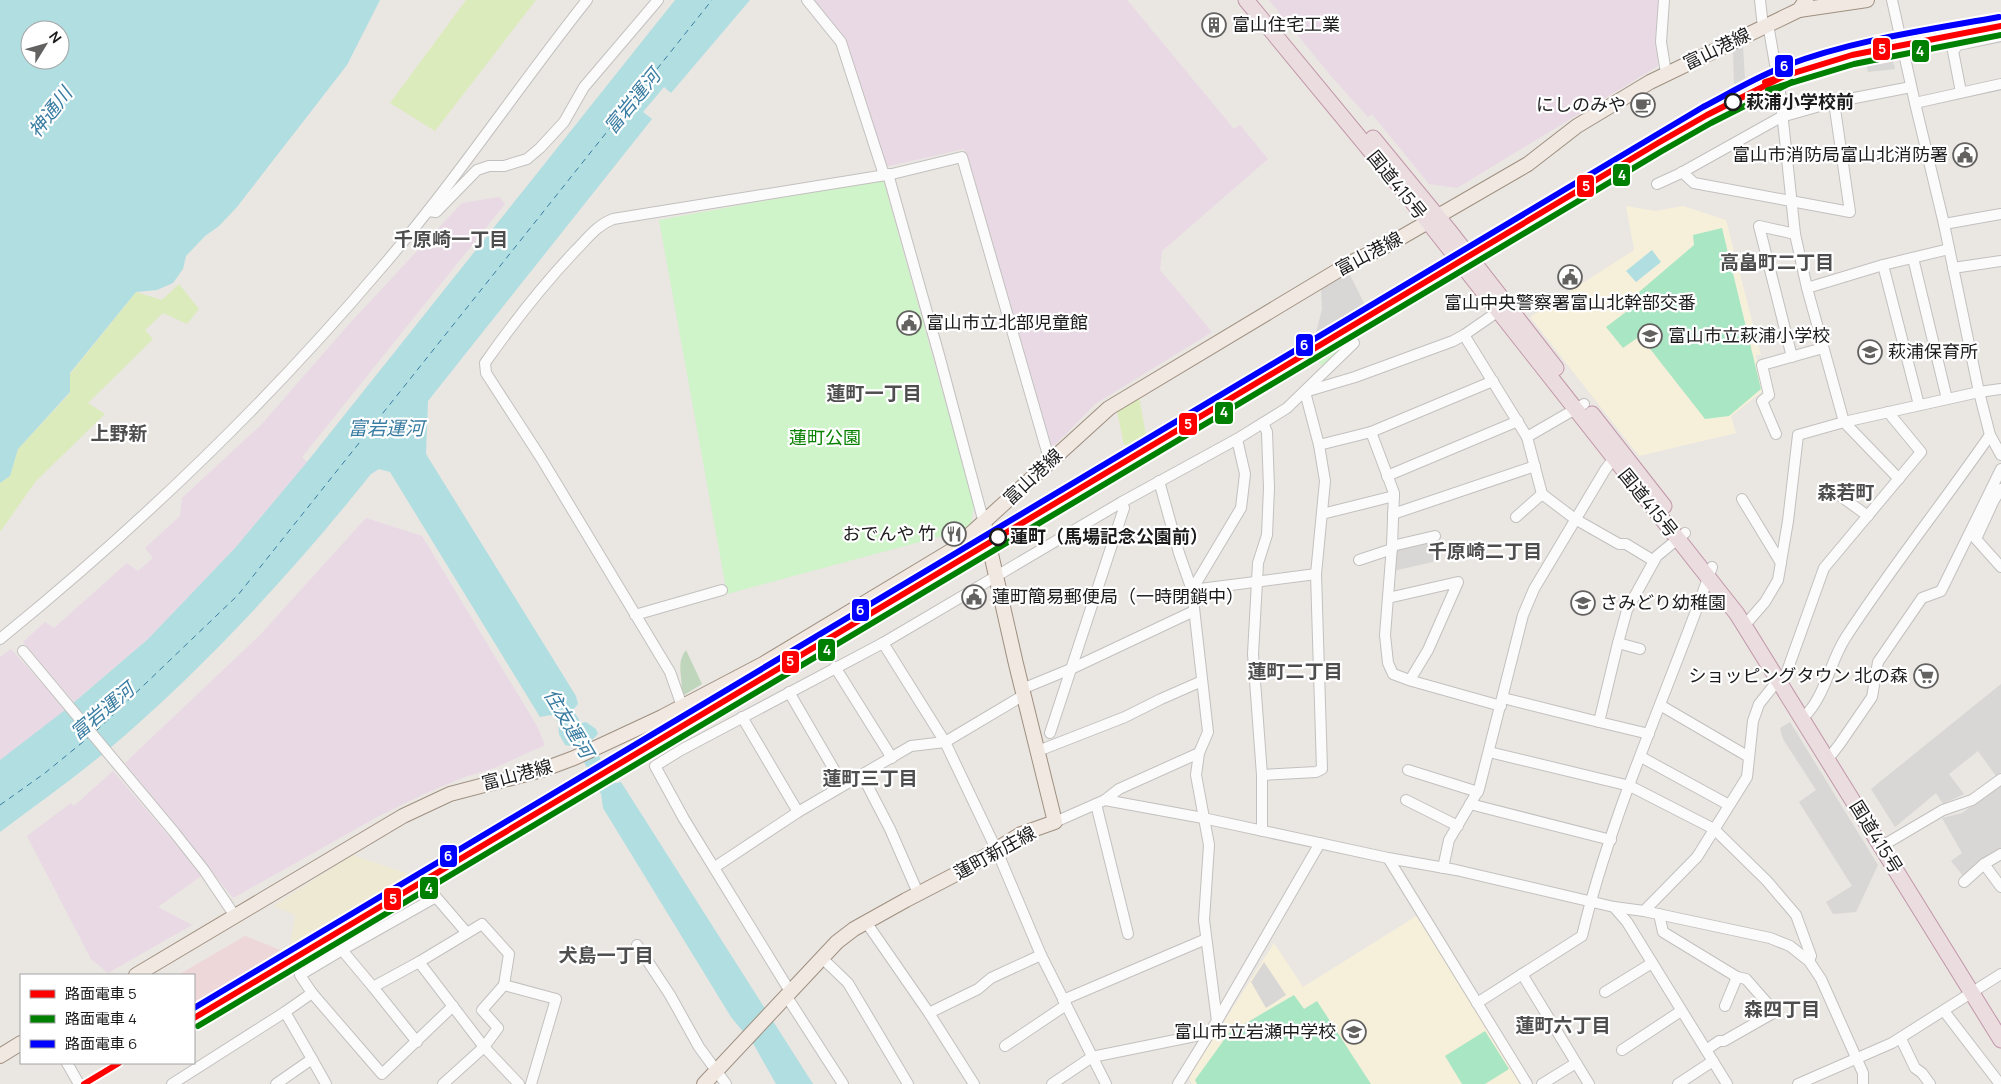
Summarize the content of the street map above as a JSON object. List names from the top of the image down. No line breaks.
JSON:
{"streets":{"highway":["国道415号"],"main road":["富山港線","蓮町新庄線"]},"crossings":[["富山港線","国道415号"],["富山港線","蓮町新庄線"]],"districts":["千原崎一丁目","高畠町二丁目","蓮町一丁目","上野新","森若町","千原崎二丁目","蓮町二丁目","蓮町三丁目","犬島一丁目","森四丁目","蓮町六丁目"],"water":["富岩運河","神通川","住友運河"],"parks":["蓮町公園"],"places":{"building":["富山住宅工業"],"other":["萩浦小学校前","蓮町（馬場記念公園前）"],"cafe":["にしのみや"],"public building":["富山市消防局富山北消防署","富山中央警察署富山北幹部交番","富山市立北部児童館","蓮町簡易郵便局（一時閉鎖中）"],"school or university":["富山市立萩浦小学校","萩浦保育所","さみどり幼稚園","富山市立岩瀬中学校"],"restaurant":["おでんや 竹"],"supermarket":["ショッピングタウン 北の森"]},"lines":["tram line 6","tram line 5","tram line 4"],"legend":["路面電車 5","路面電車 4","路面電車 6"],"north":"top right"}
